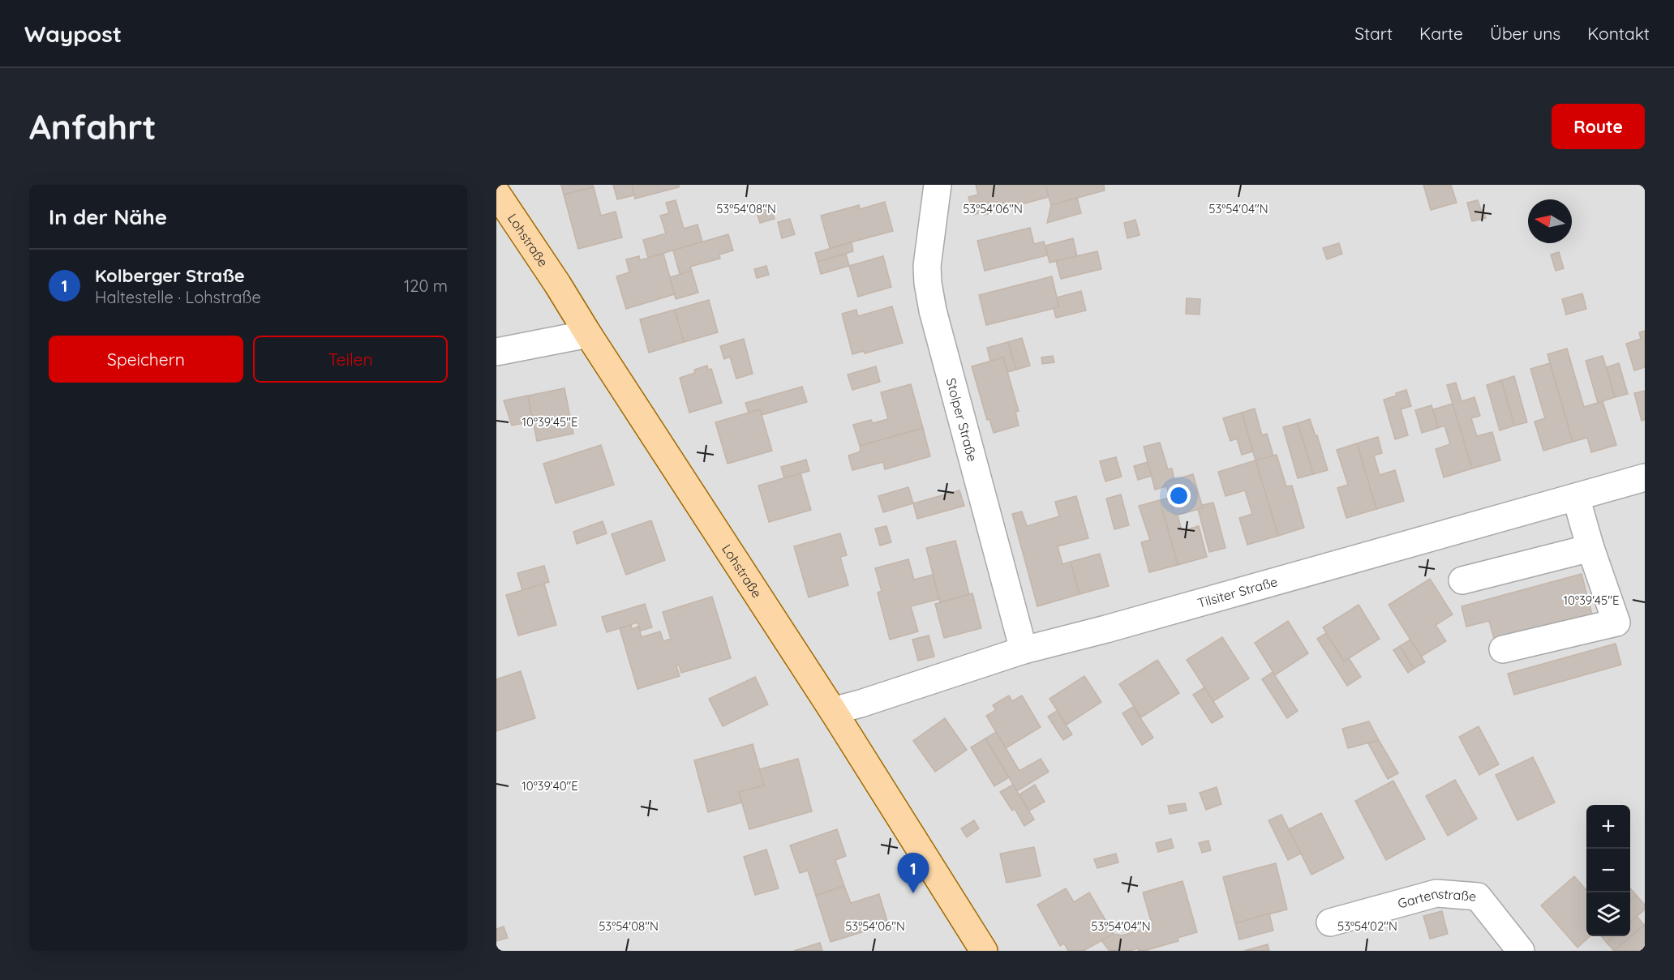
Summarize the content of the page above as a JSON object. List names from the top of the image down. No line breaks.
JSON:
{"streets":{"main road":["Lohstraße"],"street":["Stolper Straße","Tilsiter Straße","Gartenstraße"]},"crossings":[["Lohstraße","Tilsiter Straße"],["Stolper Straße","Tilsiter Straße"]],"north":"left","page":{"header":"Waypost","nav":["Start","Karte","Über uns","Kontakt"],"buttons":["Route",["Speichern","Teilen"]],"title":"Anfahrt","heading":"In der Nähe","list":[{"mark":"1","name":"Kolberger Straße","note":"Haltestelle · Lohstraße","value":"120 m"}],"map_buttons":["+","−"],"pins":"1"},"coordinates":["53°54'08\"N","53°54'06\"N","53°54'04\"N","10°39'45\"E","10°39'40\"E","53°54'02\"N"]}
